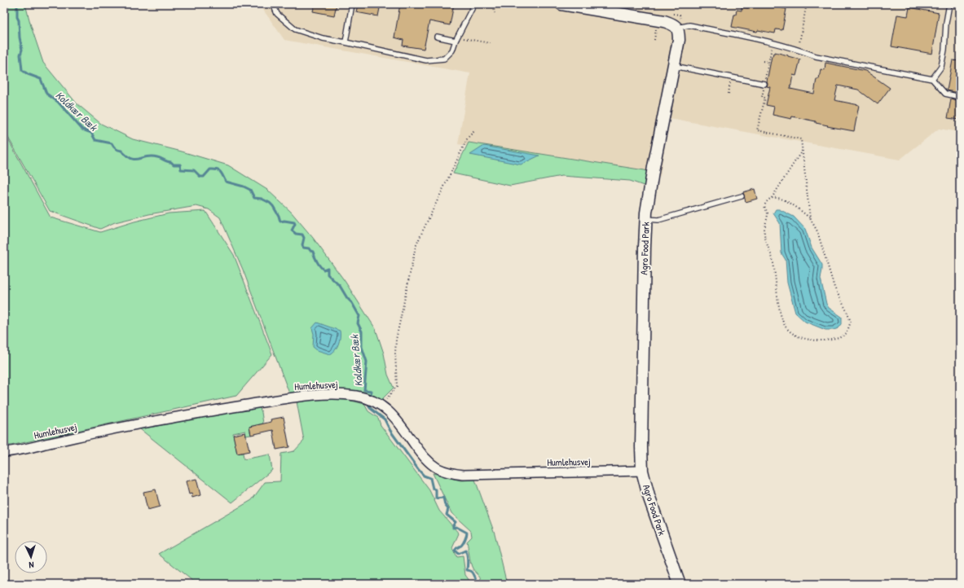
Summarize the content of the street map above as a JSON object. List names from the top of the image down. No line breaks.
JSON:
{"streets":{"street":["Agro Food Park","Humlehusvej"]},"crossings":[["Agro Food Park","Humlehusvej"]],"water":["Koldkær Bæk"],"north":"bottom"}
